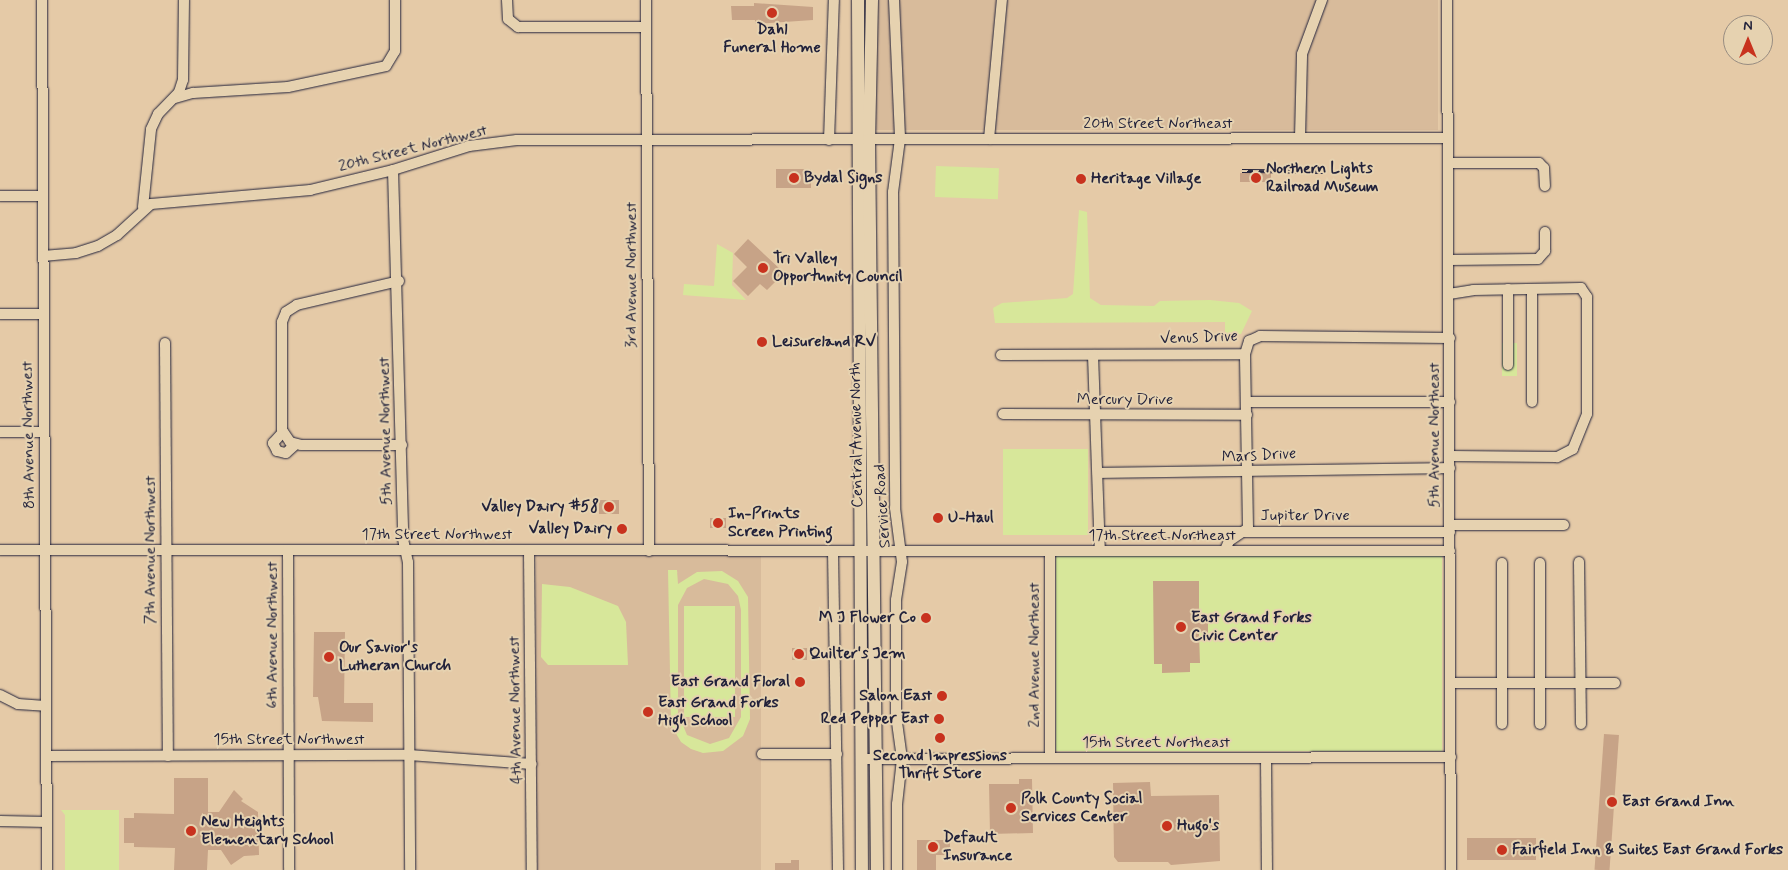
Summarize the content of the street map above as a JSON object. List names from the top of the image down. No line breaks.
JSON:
{"streets":{"main road":["Central Avenue North"],"street":["20th Street Northeast","20th Street Northwest","3rd Avenue Northwest","Venus Drive","Mercury Drive","5th Avenue Northwest","8th Avenue Northwest","5th Avenue Northeast","Mars Drive","Service Road","Jupiter Drive","17th Street Northwest","17th Street Northeast","7th Avenue Northwest","6th Avenue Northwest","2nd Avenue Northeast","4th Avenue Northwest","15th Street Northwest","15th Street Northeast"]},"crossings":[["20th Street Northeast","20th Street Northwest"],["20th Street Northeast","Central Avenue North"],["20th Street Northeast","5th Avenue Northeast"],["20th Street Northeast","Service Road"],["20th Street Northwest","3rd Avenue Northwest"],["20th Street Northwest","5th Avenue Northwest"],["20th Street Northwest","Central Avenue North"],["3rd Avenue Northwest","17th Street Northwest"],["Venus Drive","5th Avenue Northeast"],["5th Avenue Northwest","17th Street Northwest"],["5th Avenue Northwest","15th Street Northwest"],["8th Avenue Northwest","17th Street Northwest"],["8th Avenue Northwest","15th Street Northwest"],["Central Avenue North","17th Street Northwest"],["Central Avenue North","17th Street Northeast"],["Central Avenue North","15th Street Northeast"],["5th Avenue Northeast","Mars Drive"],["5th Avenue Northeast","Jupiter Drive"],["5th Avenue Northeast","17th Street Northeast"],["5th Avenue Northeast","15th Street Northeast"],["Service Road","17th Street Northeast"],["Service Road","15th Street Northeast"],["17th Street Northwest","17th Street Northeast"],["17th Street Northwest","7th Avenue Northwest"],["17th Street Northwest","6th Avenue Northwest"],["17th Street Northwest","4th Avenue Northwest"],["17th Street Northeast","2nd Avenue Northeast"],["7th Avenue Northwest","15th Street Northwest"],["6th Avenue Northwest","15th Street Northwest"],["2nd Avenue Northeast","15th Street Northeast"],["4th Avenue Northwest","15th Street Northwest"]],"places":["Dahl Funeral Home","Bydal Signs","Northern Lights Railroad Museum","Heritage Village","Tri Valley Opportunity Council","Leisureland RV","Valley Dairy #58","U-Haul","In-Prints Screen Printing","Valley Dairy","M J Flower Co","East Grand Forks Civic Center","Quilter's Jem","Our Savior's Lutheran Church","East Grand Floral","Salon East","East Grand Forks High School","Red Pepper East","Second Impressions Thrift Store","East Grand Inn","Polk County Social Services Center","Hugo's","New Heights Elementary School","Default Insurance","Fairfield Inn & Suites East Grand Forks"],"north":"top"}
